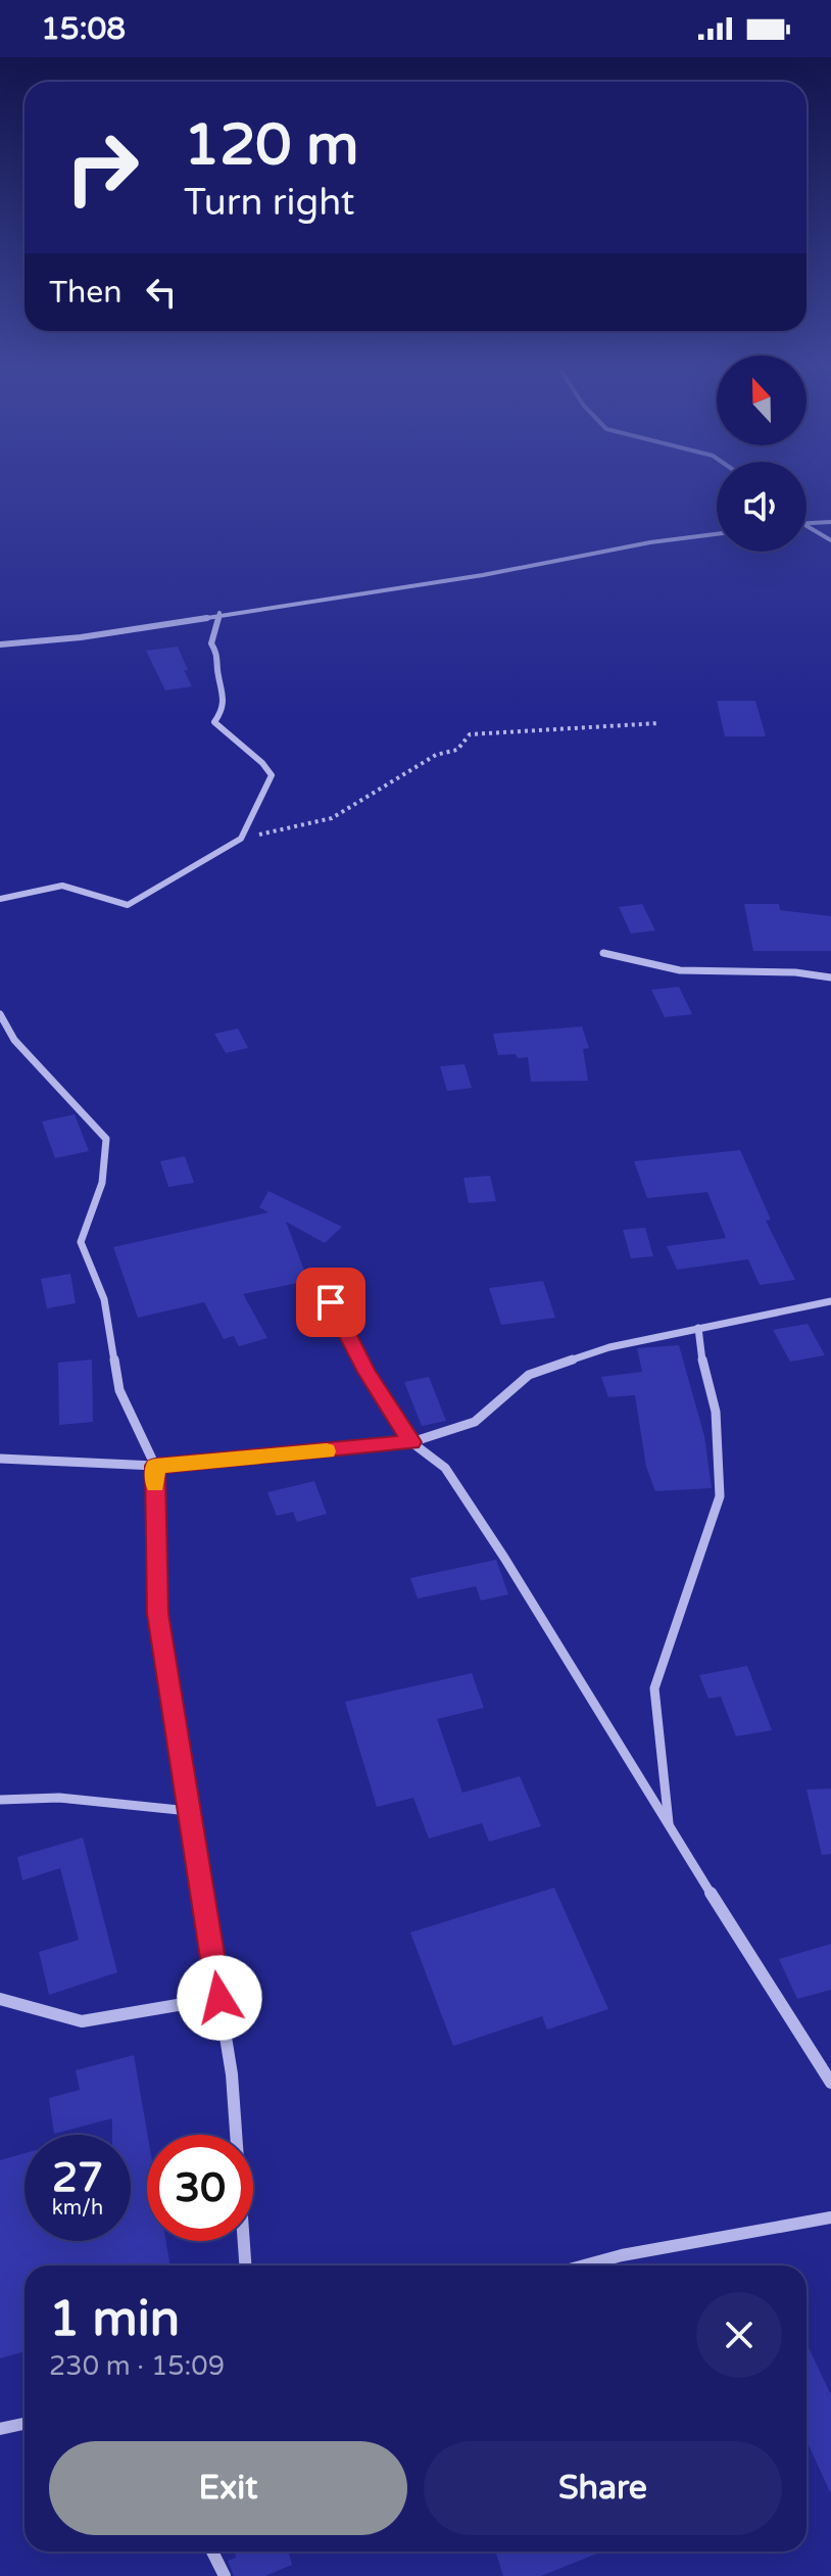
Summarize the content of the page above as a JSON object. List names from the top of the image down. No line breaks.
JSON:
{"north":"top","page":{"status":"15:08","turn":["120 m","Turn right"],"then":"Then","speed":"27 km/h","limit":"30","heading":["1 min","230 m · 15:09"],"buttons":["Exit","Share"]}}
